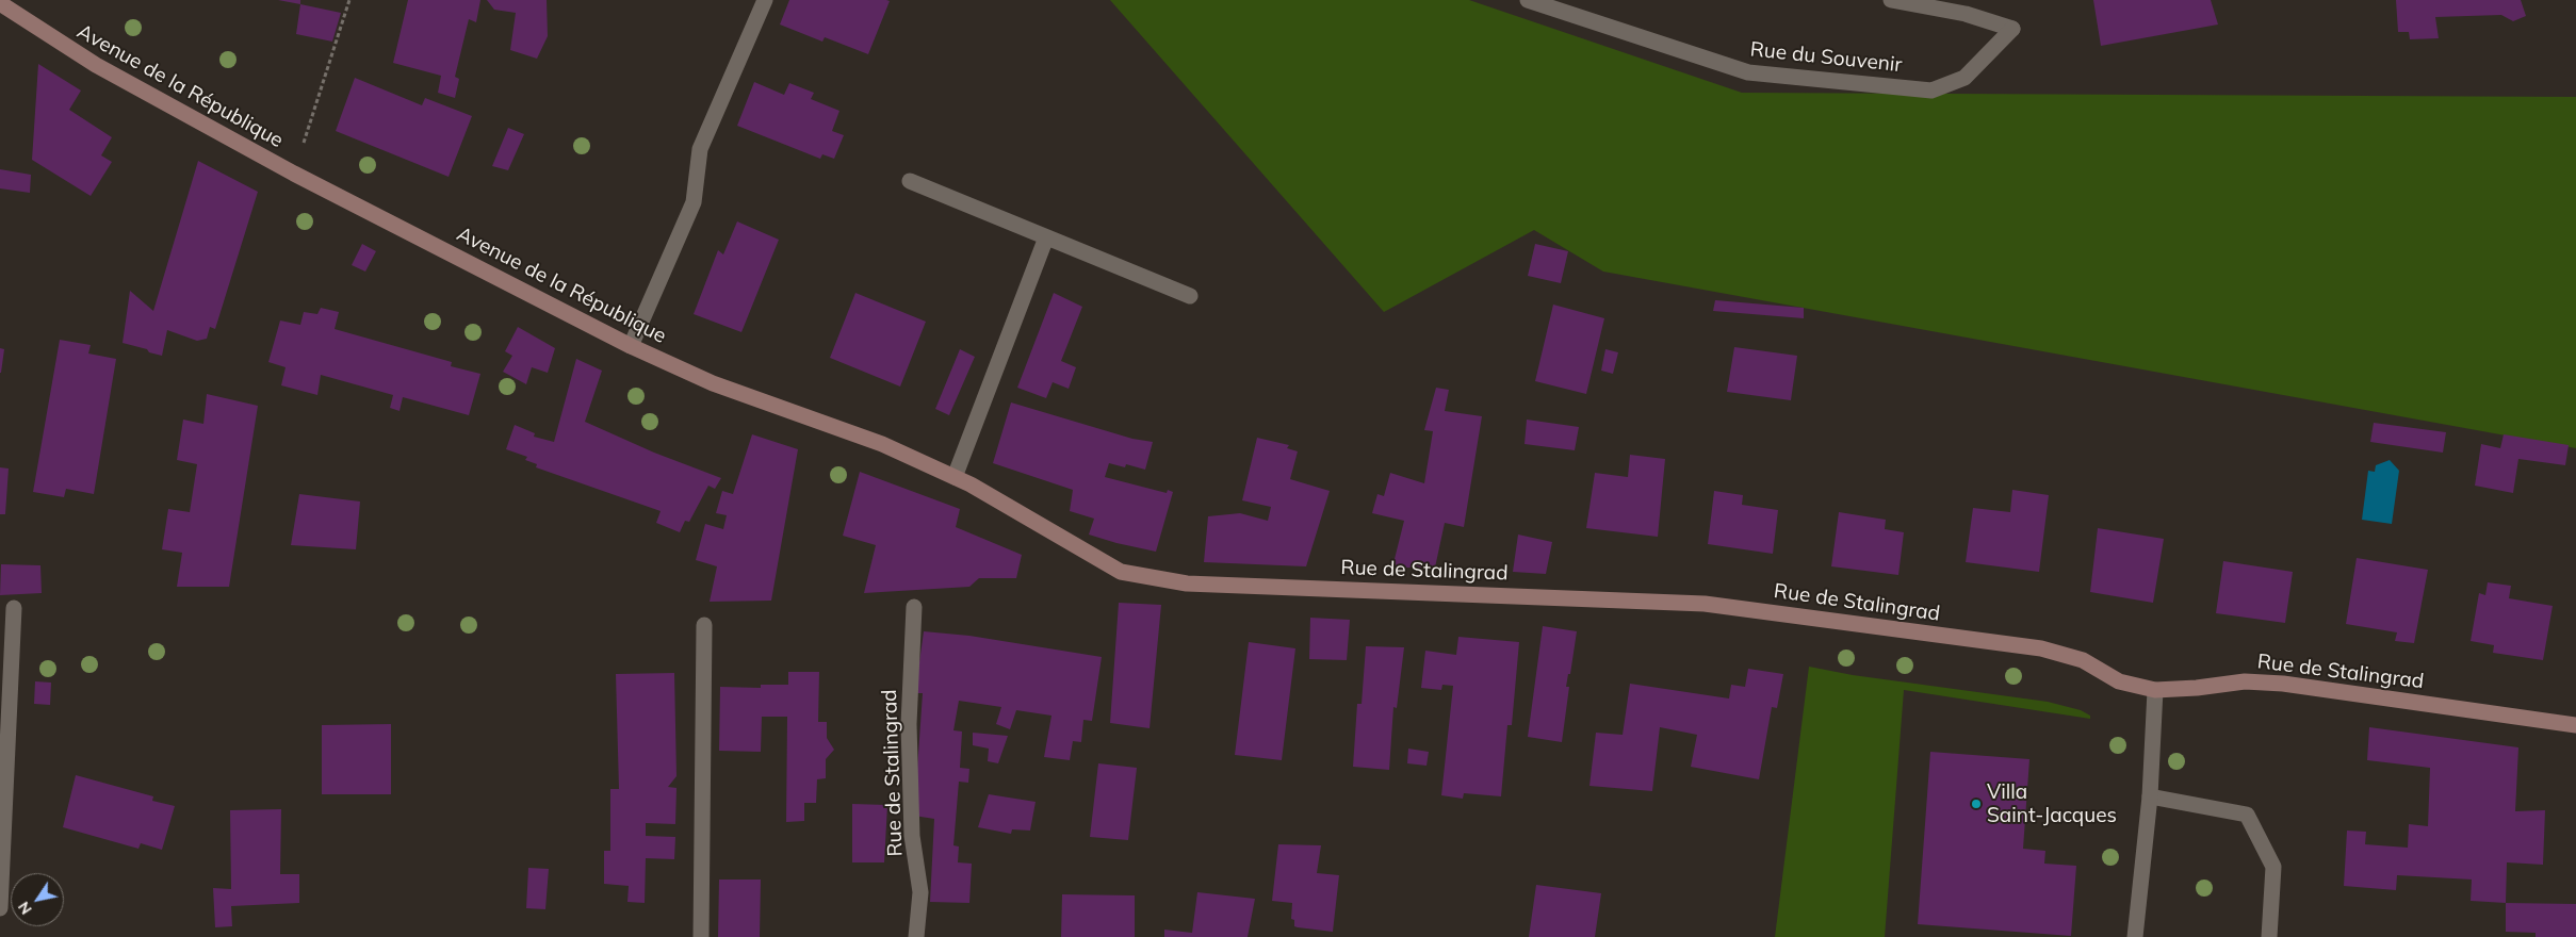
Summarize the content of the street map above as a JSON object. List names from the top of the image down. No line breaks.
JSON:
{"streets":{"street":["Rue du Souvenir","Avenue de la République","Rue de Stalingrad"]},"crossings":[["Avenue de la République","Rue de Stalingrad"]],"places":["Villa Saint-Jacques"],"north":"bottom left"}
